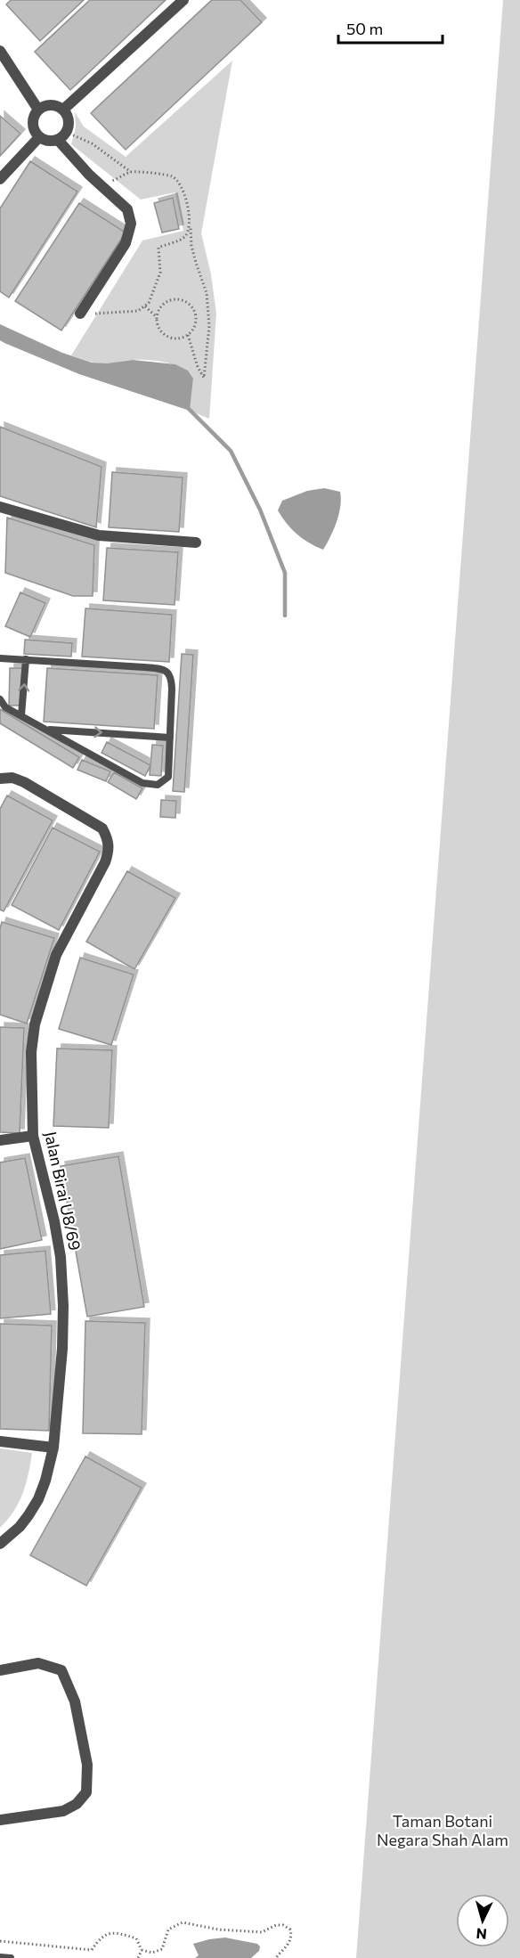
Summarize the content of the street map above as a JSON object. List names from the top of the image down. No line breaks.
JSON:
{"streets":{"street":["Jalan Birai U8/69"]},"parks":["Taman Botani Negara Shah Alam"],"scale_bar":"50 m","north":"bottom"}
